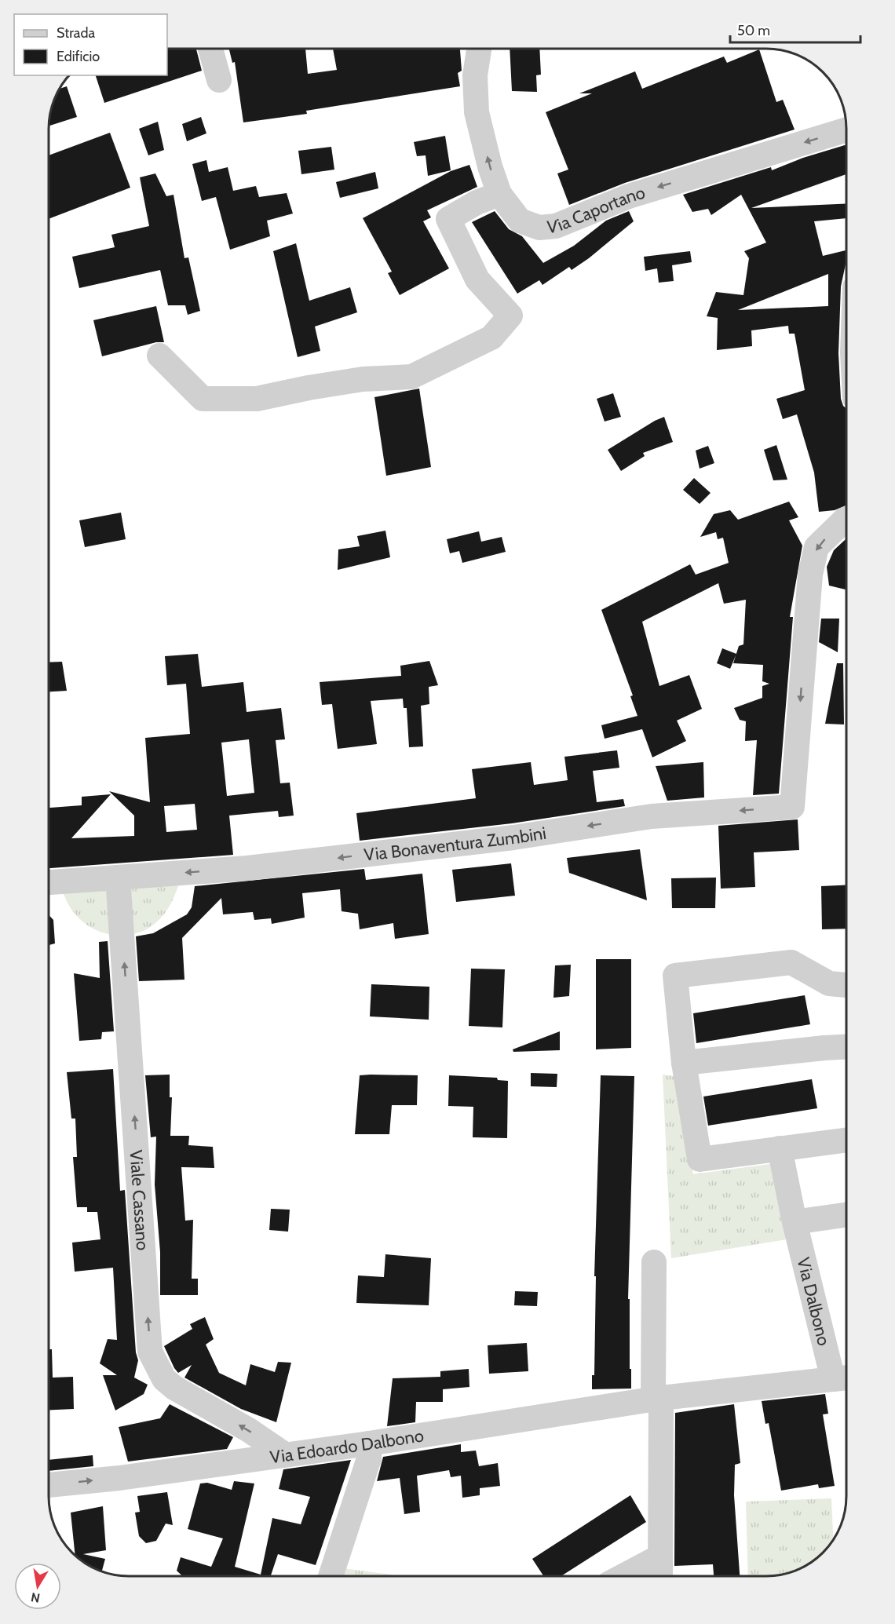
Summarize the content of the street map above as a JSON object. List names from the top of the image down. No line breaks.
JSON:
{"streets":{"street":["Via Caportano","Via Bonaventura Zumbini","Viale Cassano","Via Dalbono","Via Edoardo Dalbono"]},"crossings":[["Via Bonaventura Zumbini","Viale Cassano"],["Viale Cassano","Via Edoardo Dalbono"],["Via Dalbono","Via Edoardo Dalbono"]],"one_way":["Via Bonaventura Zumbini","Viale Cassano"],"legend":["Strada","Edificio"],"scale_bar":"50 m","north":"bottom"}
